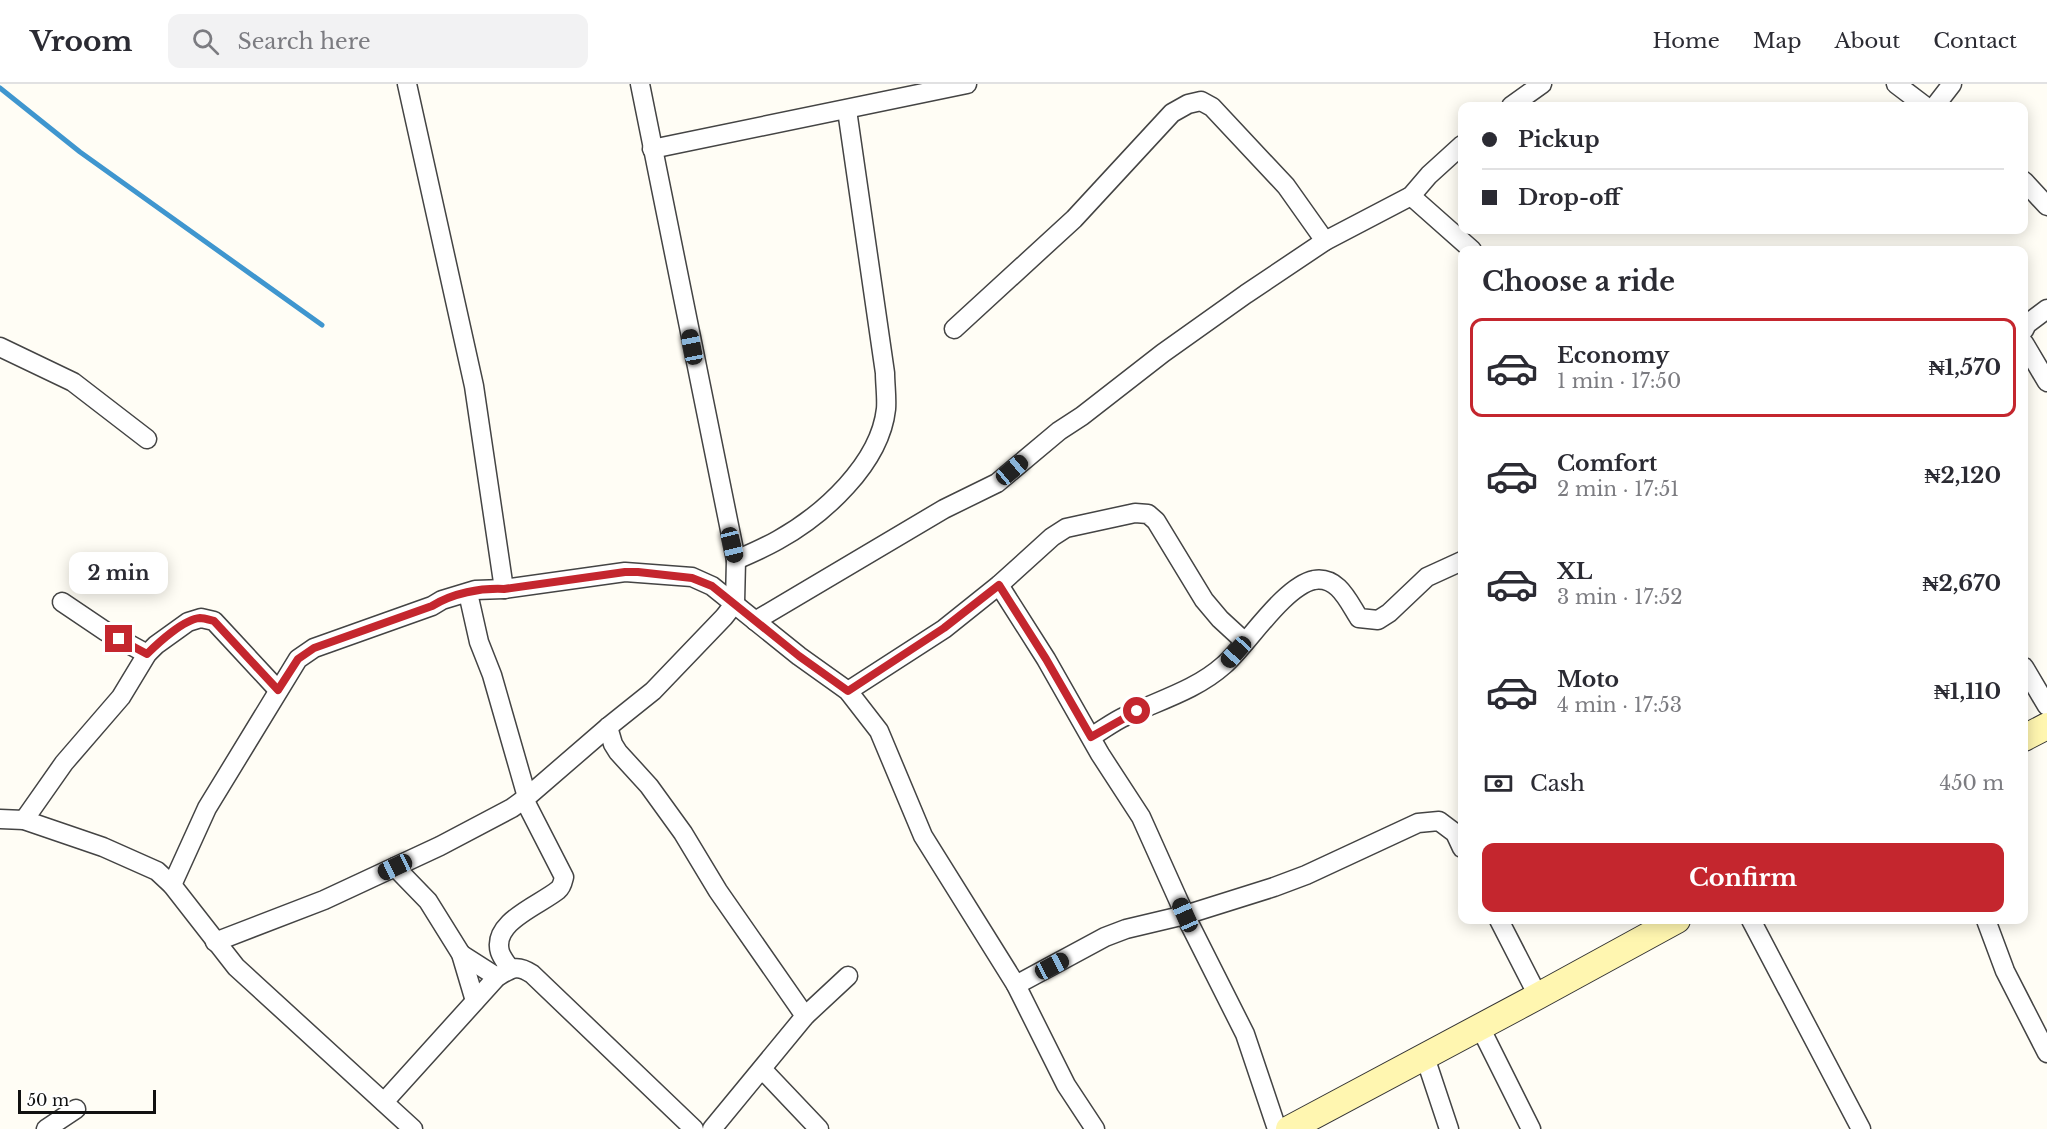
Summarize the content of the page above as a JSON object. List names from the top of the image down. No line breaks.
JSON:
{"scale_bar":"50 m","page":{"header":"Vroom","search":"Search here","nav":["Home","Map","About","Contact"],"banner":["Pickup","Drop-off"],"heading":"Choose a ride","list":[{"name":"Economy","note":"1 min · 17:50","value":"₦1,570"},{"name":"Comfort","note":"2 min · 17:51","value":"₦2,120"},{"name":"XL","note":"3 min · 17:52","value":"₦2,670"},{"name":"Moto","note":"4 min · 17:53","value":"₦1,110"}],"bubble":"2 min","pay":["Cash","450 m"],"buttons":"Confirm","scale":"50 m"}}
